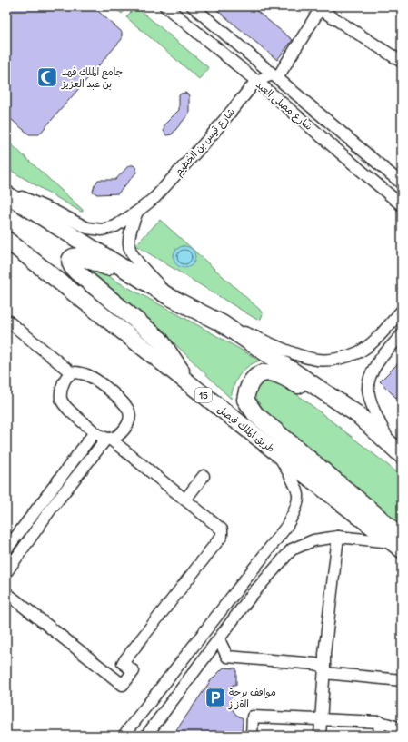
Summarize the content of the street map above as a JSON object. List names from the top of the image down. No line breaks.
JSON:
{"streets":{"highway":["15","طريق الملك فيصل"],"street":["شارع مصلى العيد","شارع قيس بن الخطيم"]},"crossings":[["شارع مصلى العيد","شارع قيس بن الخطيم"]],"places":{"mosque":["جامع الملك فهد بن عبد العزيز"],"parking":["مواقف برحة القزاز"]}}
